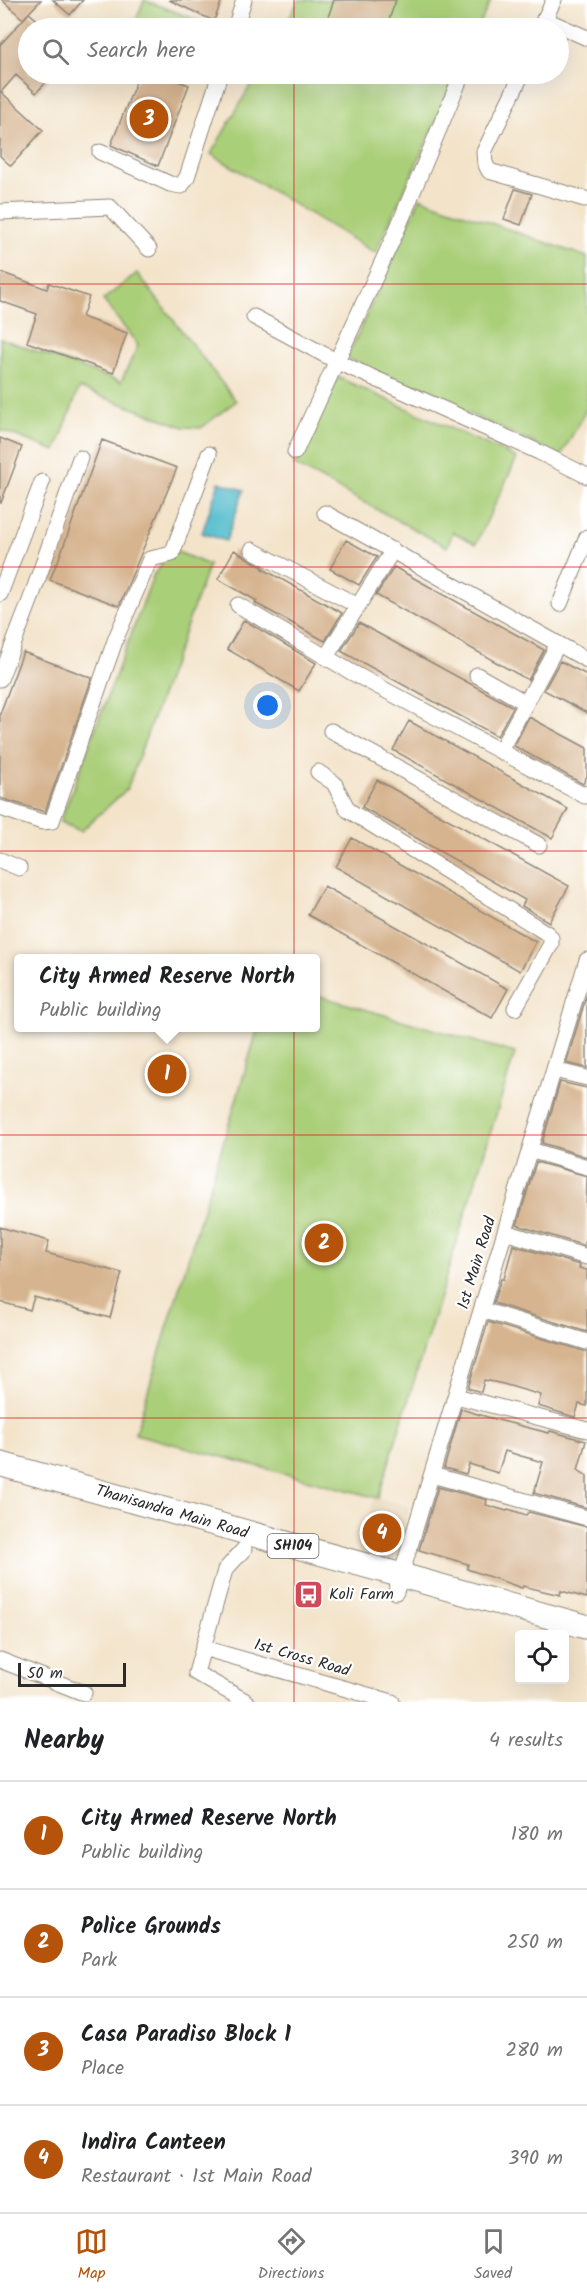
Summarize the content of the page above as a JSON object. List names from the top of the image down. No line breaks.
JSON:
{"streets":{"main road":["Thanisandra Main Road","SH104"],"street":["1st Main Road","1st Cross Road"]},"crossings":[["1st Main Road","Thanisandra Main Road"]],"places":{"bus stop":["Koli Farm"]},"scale_bar":"50 m","page":{"search":"Search here","pins":["3","1","2","4"],"popup":["City Armed Reserve North","Public building"],"scale":"50 m","heading":["Nearby","4 results"],"list":[{"mark":"1","name":"City Armed Reserve North","note":"Public building","value":"180 m"},{"mark":"2","name":"Police Grounds","note":"Park","value":"250 m"},{"mark":"3","name":"Casa Paradiso Block 1","note":"Place","value":"280 m"},{"mark":"4","name":"Indira Canteen","note":"Restaurant · 1st Main Road","value":"390 m"}],"nav":["Map","Directions","Saved"]}}
